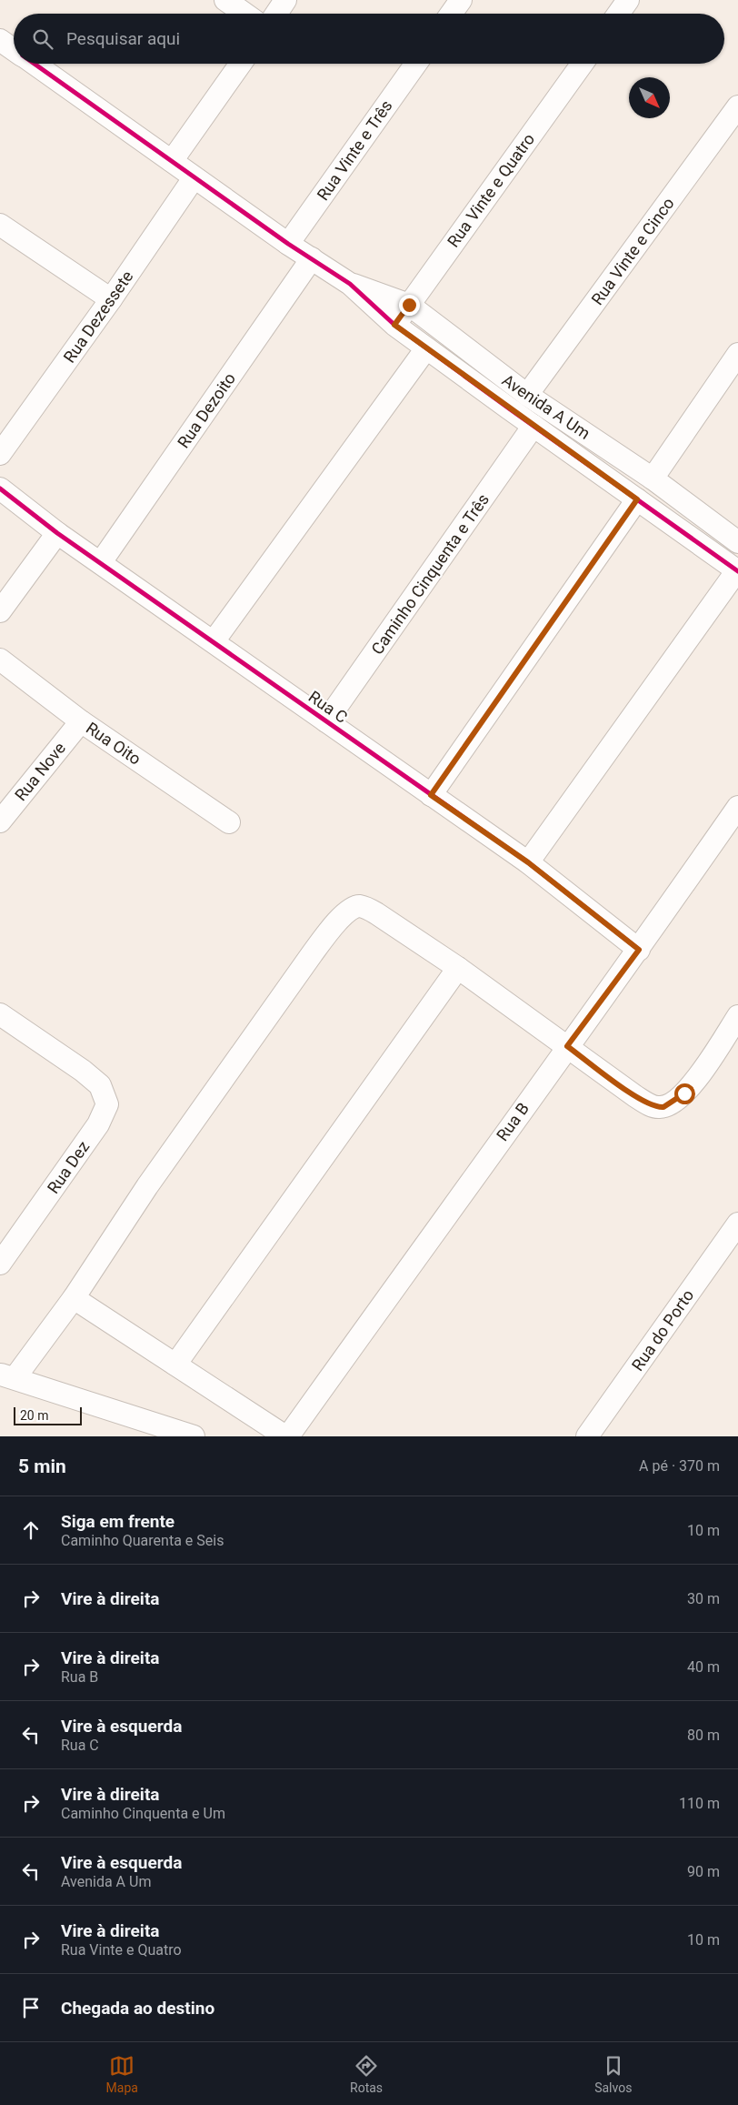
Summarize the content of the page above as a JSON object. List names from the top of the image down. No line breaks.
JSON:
{"streets":{"street":["Rua Vinte e Três","Rua Vinte e Quatro","Rua Vinte e Cinco","Rua Dezessete","Avenida A Um","Rua Dezoito","Caminho Cinquenta e Três","Rua C","Rua Oito","Rua Nove","Rua B","Rua Dez","Rua do Porto"]},"crossings":[["Rua Vinte e Três","Avenida A Um"],["Rua Vinte e Quatro","Avenida A Um"],["Rua Vinte e Cinco","Avenida A Um"],["Rua Dezessete","Avenida A Um"],["Avenida A Um","Rua Dezoito"],["Avenida A Um","Caminho Cinquenta e Três"],["Rua Dezoito","Rua C"],["Caminho Cinquenta e Três","Rua C"],["Rua C","Rua B"],["Rua Oito","Rua Nove"]],"scale_bar":"20 m","north":"bottom right","page":{"search":"Pesquisar aqui","scale":"20 m","heading":["5 min","A pé · 370 m"],"list":[["Siga em frente","Caminho Quarenta e Seis","10 m"],["Vire à direita","30 m"],["Vire à direita","Rua B","40 m"],["Vire à esquerda","Rua C","80 m"],["Vire à direita","Caminho Cinquenta e Um","110 m"],["Vire à esquerda","Avenida A Um","90 m"],["Vire à direita","Rua Vinte e Quatro","10 m"],"Chegada ao destino"],"nav":["Mapa","Rotas","Salvos"]}}
